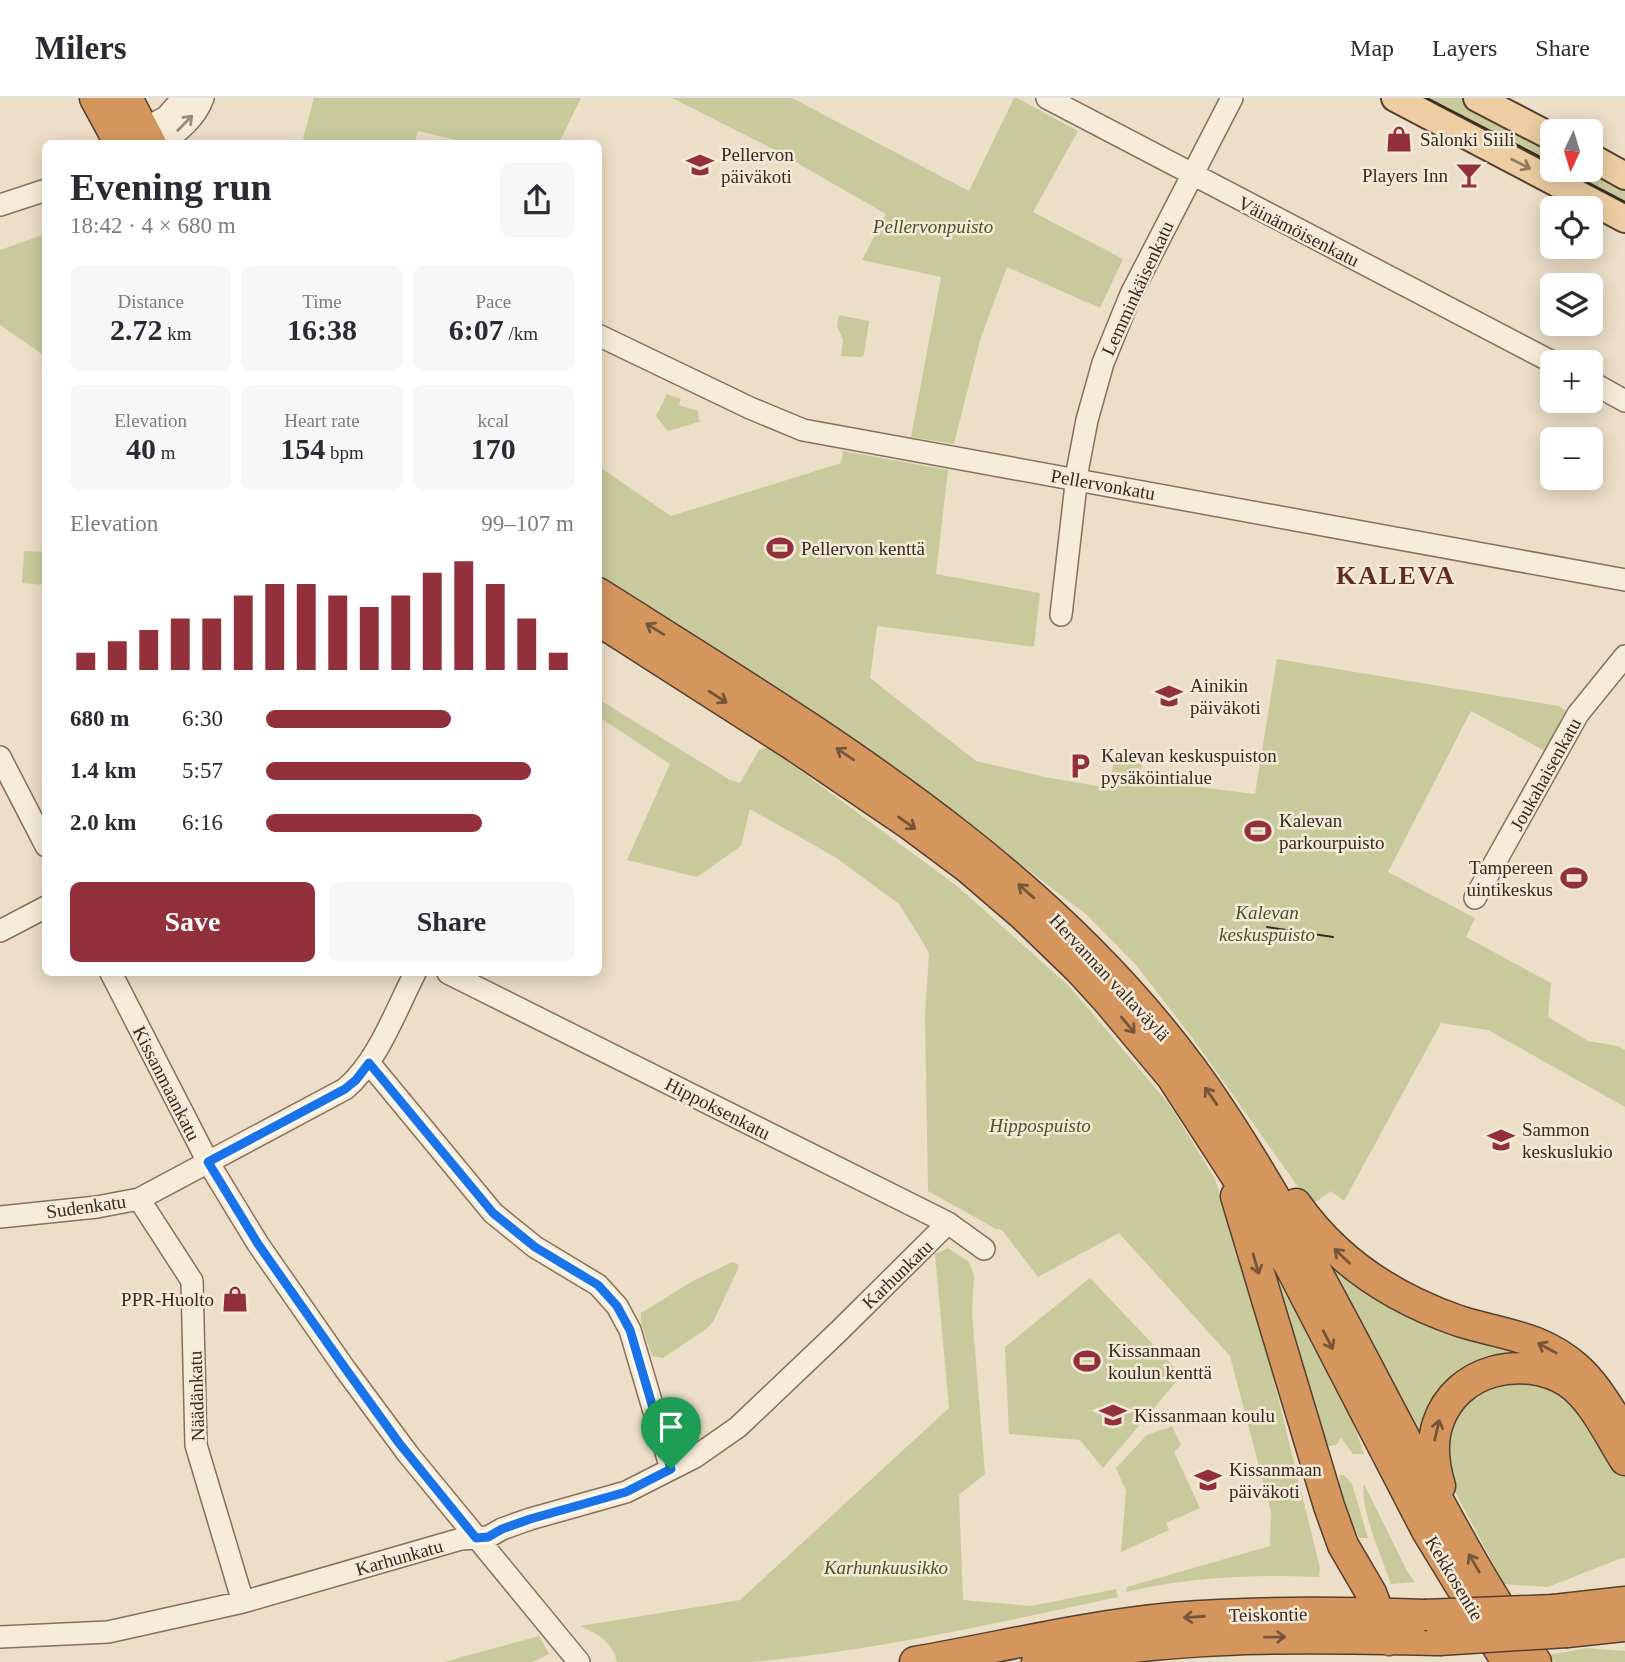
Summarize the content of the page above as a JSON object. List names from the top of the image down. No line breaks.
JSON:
{"streets":{"highway":["Hervannan valtaväylä","Kekkosentie","Teiskontie"],"street":["Väinämöisenkatu","Lemminkäisenkatu","Pellervonkatu","Joukahaisenkatu","Kissanmaankatu","Hippoksenkatu","Sudenkatu","Karhunkatu","Näädänkatu"]},"crossings":[["Väinämöisenkatu","Lemminkäisenkatu"],["Lemminkäisenkatu","Pellervonkatu"],["Hervannan valtaväylä","Kekkosentie"],["Kissanmaankatu","Sudenkatu"],["Kissanmaankatu","Karhunkatu"],["Hippoksenkatu","Karhunkatu"],["Sudenkatu","Näädänkatu"],["Karhunkatu","Näädänkatu"]],"districts":["KALEVA"],"parks":["Pellervonpuisto","Kalevan keskuspuisto","Hippospuisto","Karhunkuusikko"],"places":{"shop":["Salonki Siili","PPR-Huolto"],"school or university":["Pellervon päiväkoti","Ainikin päiväkoti","Sammon keskuslukio","Kissanmaan koulu","Kissanmaan päiväkoti"],"bar":["Players Inn"],"sports":["Pellervon kenttä","Kalevan parkourpuisto","Tampereen uintikeskus","Kissanmaan koulun kenttä"],"parking":["Kalevan keskuspuiston pysäköintialue"]},"north":"bottom","page":{"header":"Milers","nav":["Map","Layers","Share"],"map_buttons":["+","−"],"heading":["Evening run","18:42 · 4 × 680 m"],"stats":[["Distance","2.72 km"],["Time","16:38"],["Pace","6:07 /km"],["Elevation","40 m"],["Heart rate","154 bpm"],["kcal","170"]],"chart":["Elevation","99–107 m"],"list":[{"name":"680 m","note":"6:30"},{"name":"1.4 km","note":"5:57"},{"name":"2.0 km","note":"6:16"}],"buttons":["Save","Share"]}}
